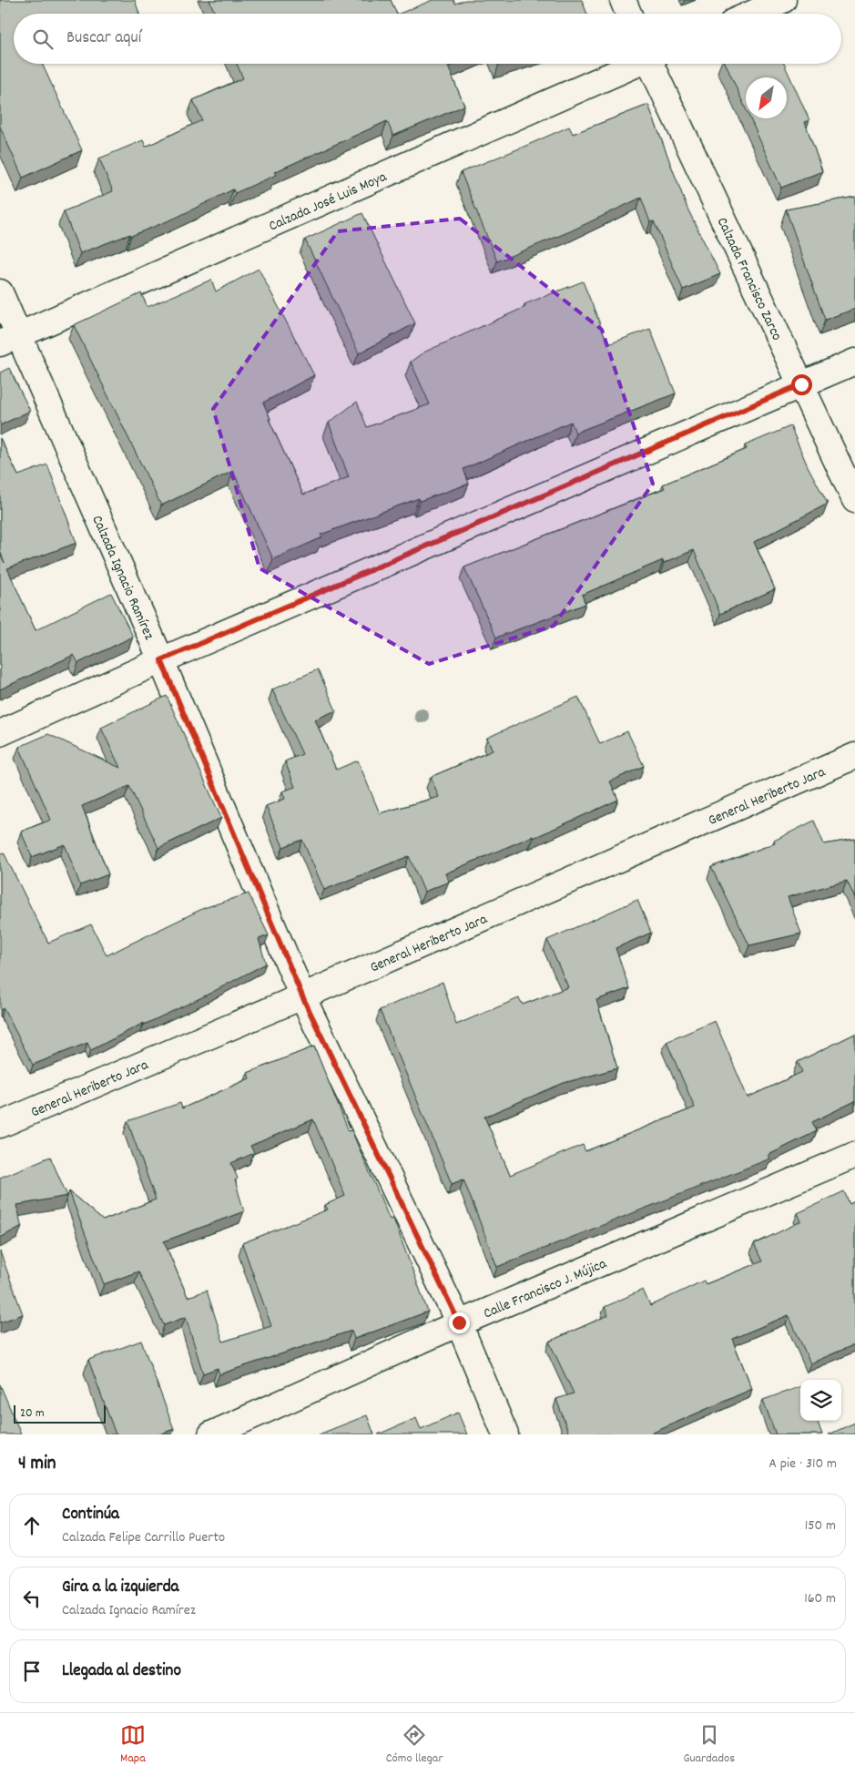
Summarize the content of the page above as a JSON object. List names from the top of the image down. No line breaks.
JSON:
{"streets":{"street":["Calzada José Luis Moya","Calzada Francisco Zarco","Calzada Ignacio Ramírez","General Heriberto Jara","Calle Francisco J. Mújica"]},"crossings":[["Calzada José Luis Moya","Calzada Ignacio Ramírez"],["Calzada Ignacio Ramírez","General Heriberto Jara"],["Calzada Ignacio Ramírez","Calle Francisco J. Mújica"]],"scale_bar":"20 m","north":"bottom left","page":{"search":"Buscar aquí","scale":"20 m","heading":["4 min","A pie · 310 m"],"list":[["Continúa","Calzada Felipe Carrillo Puerto","150 m"],["Gira a la izquierda","Calzada Ignacio Ramírez","160 m"],"Llegada al destino"],"nav":["Mapa","Cómo llegar","Guardados"]}}
